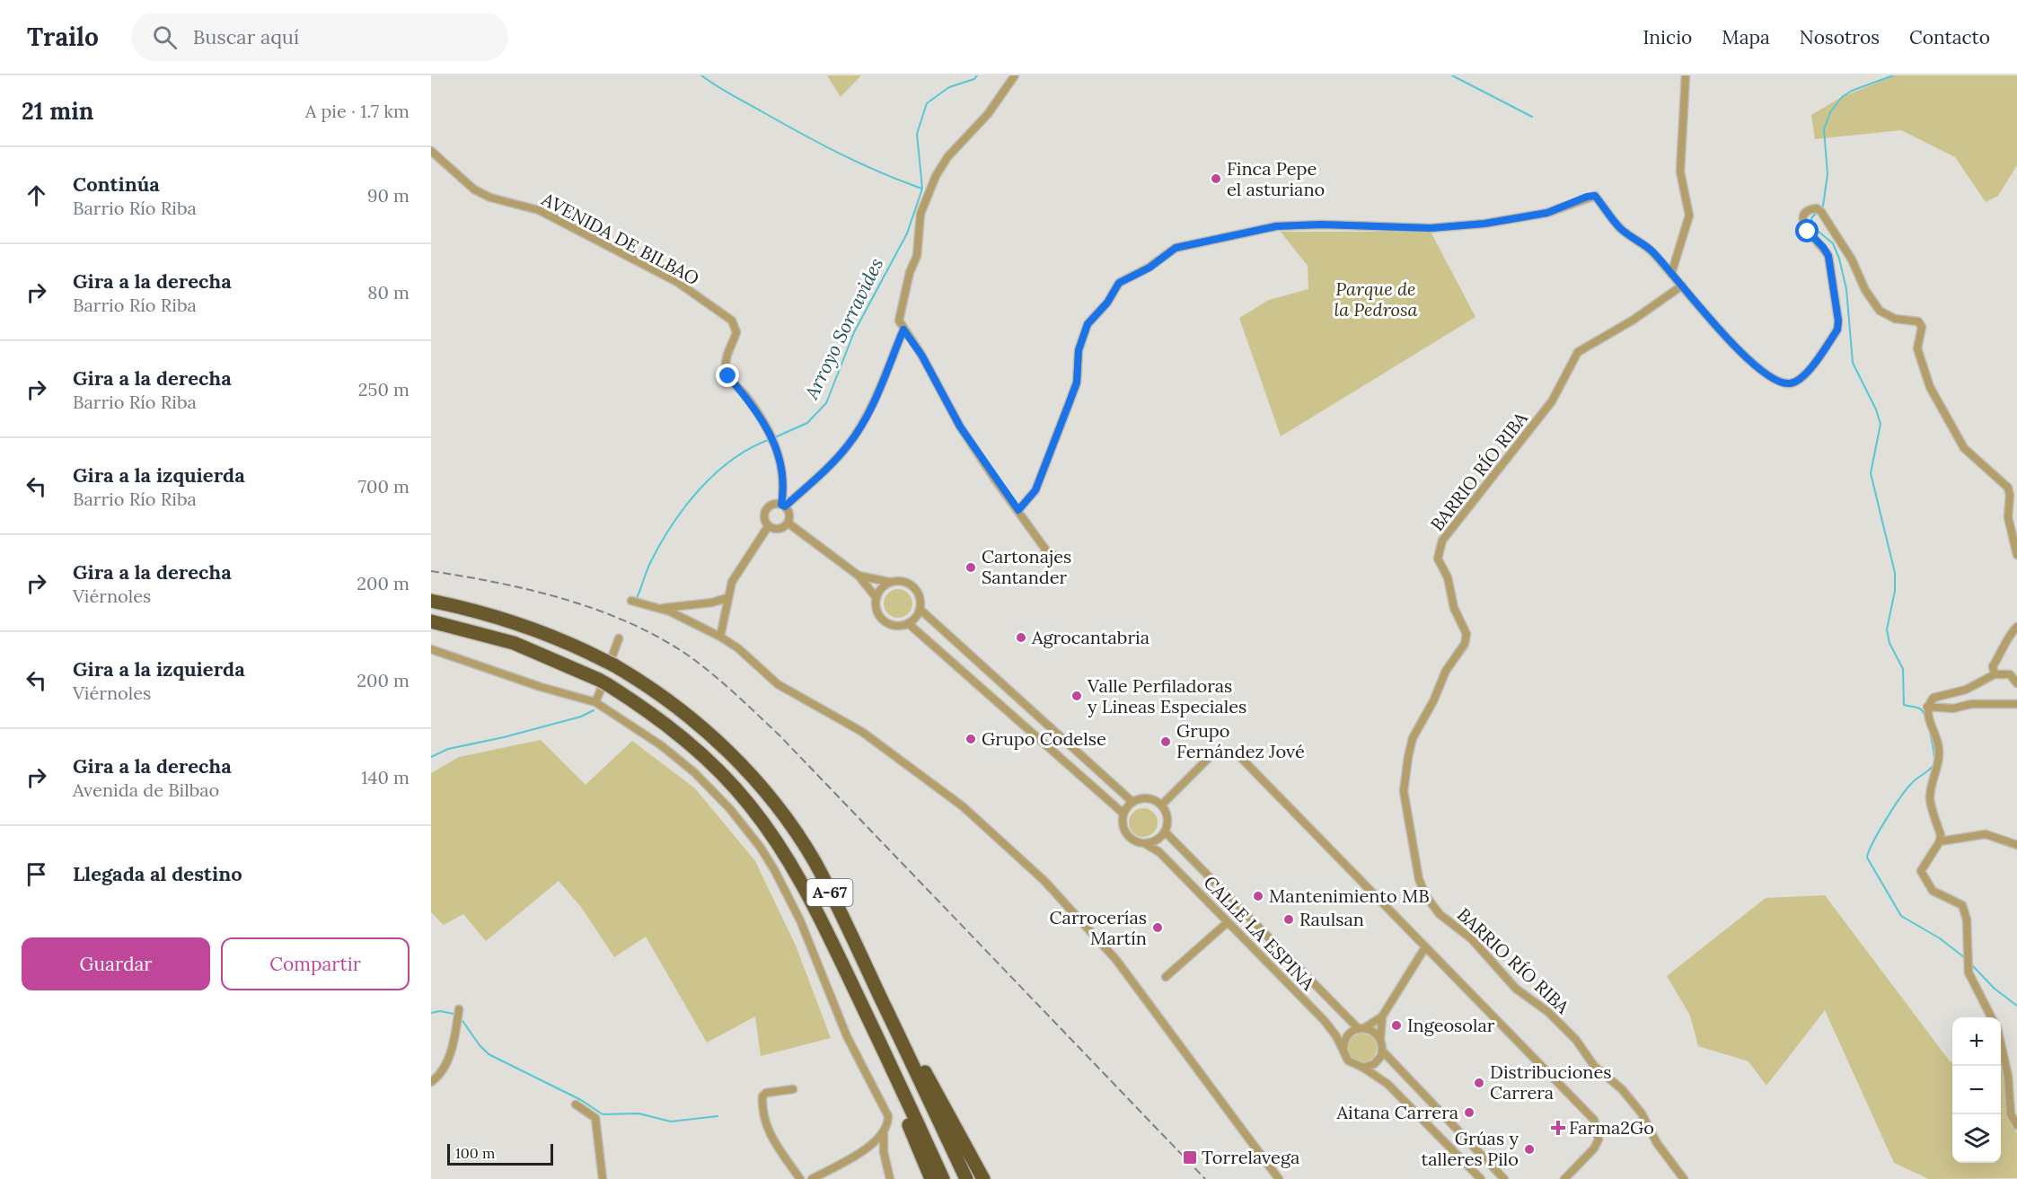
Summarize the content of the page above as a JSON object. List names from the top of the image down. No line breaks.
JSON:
{"streets":{"highway":["A-67"],"street":["AVENIDA DE BILBAO","BARRIO RÍO RIBA","CALLE LA ESPINA"]},"water":["Arroyo Sorravides"],"parks":["Parque de la Pedrosa"],"places":{"other":["Finca Pepe el asturiano","Cartonajes Santander","Agrocantabria","Valle Perfiladoras y Lineas Especiales","Grupo Codelse","Grupo Fernández Jové","Mantenimiento MB","Raulsan","Carrocerías Martín","Ingeosolar","Distribuciones Carrera","Aitana Carrera","Grúas y talleres Pilo"],"health":["Farma2Go"],"transit":["Torrelavega"]},"scale_bar":"100 m","page":{"header":"Trailo","search":"Buscar aquí","nav":["Inicio","Mapa","Nosotros","Contacto"],"heading":["21 min","A pie · 1.7 km"],"list":[["Continúa","Barrio Río Riba","90 m"],["Gira a la derecha","Barrio Río Riba","80 m"],["Gira a la derecha","Barrio Río Riba","250 m"],["Gira a la izquierda","Barrio Río Riba","700 m"],["Gira a la derecha","Viérnoles","200 m"],["Gira a la izquierda","Viérnoles","200 m"],["Gira a la derecha","Avenida de Bilbao","140 m"],"Llegada al destino"],"buttons":["Guardar","Compartir"],"map_buttons":["+","−"],"scale":"100 m"}}
